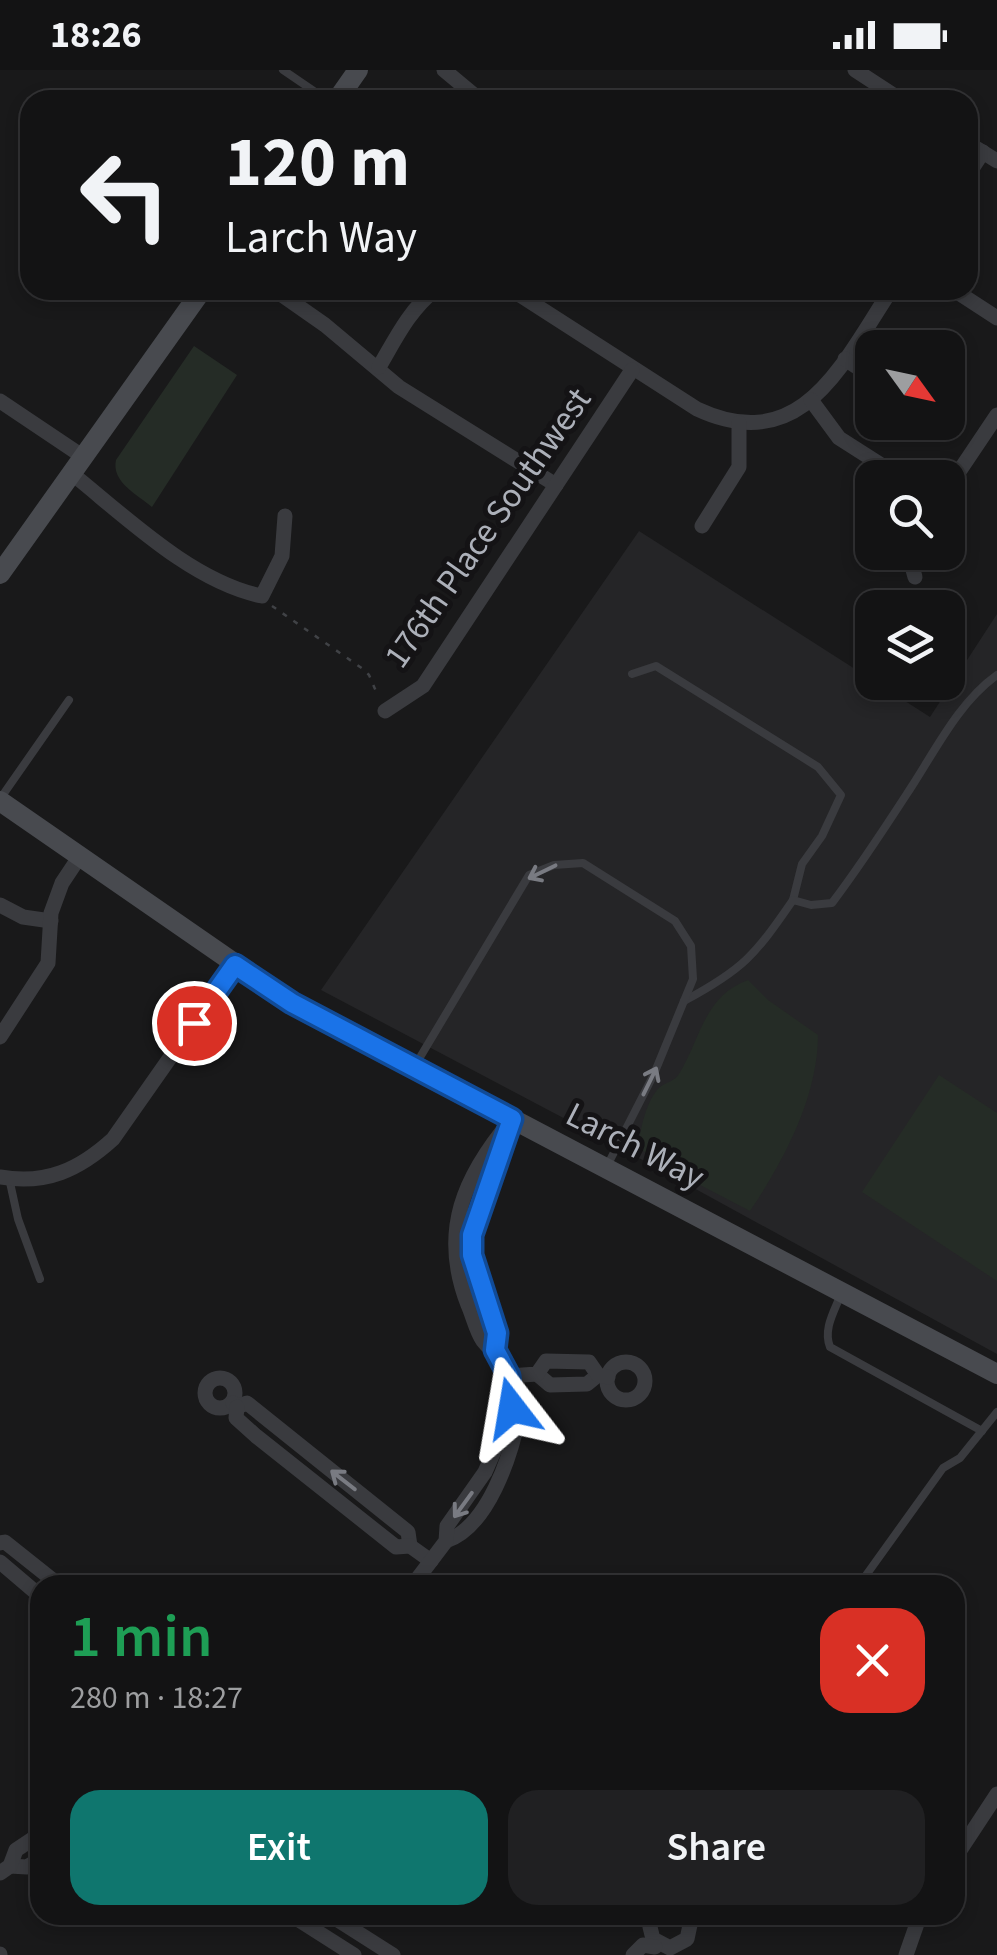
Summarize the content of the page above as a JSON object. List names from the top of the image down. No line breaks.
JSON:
{"streets":{"main road":["Larch Way"],"street":["176th Place Southwest"]},"north":"bottom right","page":{"status":"18:26","turn":["120 m","Larch Way"],"heading":["1 min","280 m · 18:27"],"buttons":["Exit","Share"]}}
